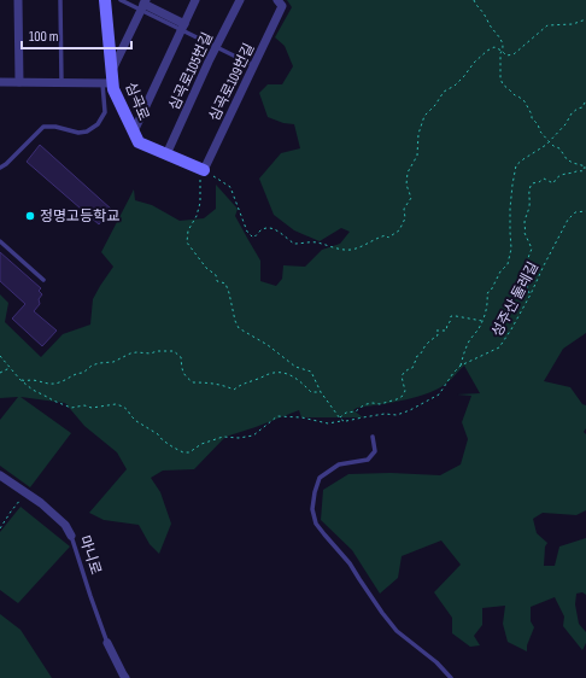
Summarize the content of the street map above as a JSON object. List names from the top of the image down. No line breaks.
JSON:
{"streets":{"street":["심곡로105번길","심곡로109번길","심곡로","마니로"],"path":["성주산 둘레길"]},"crossings":[["심곡로105번길","심곡로"],["심곡로109번길","심곡로"]],"places":["정명고등학교"],"scale_bar":"100 m"}
